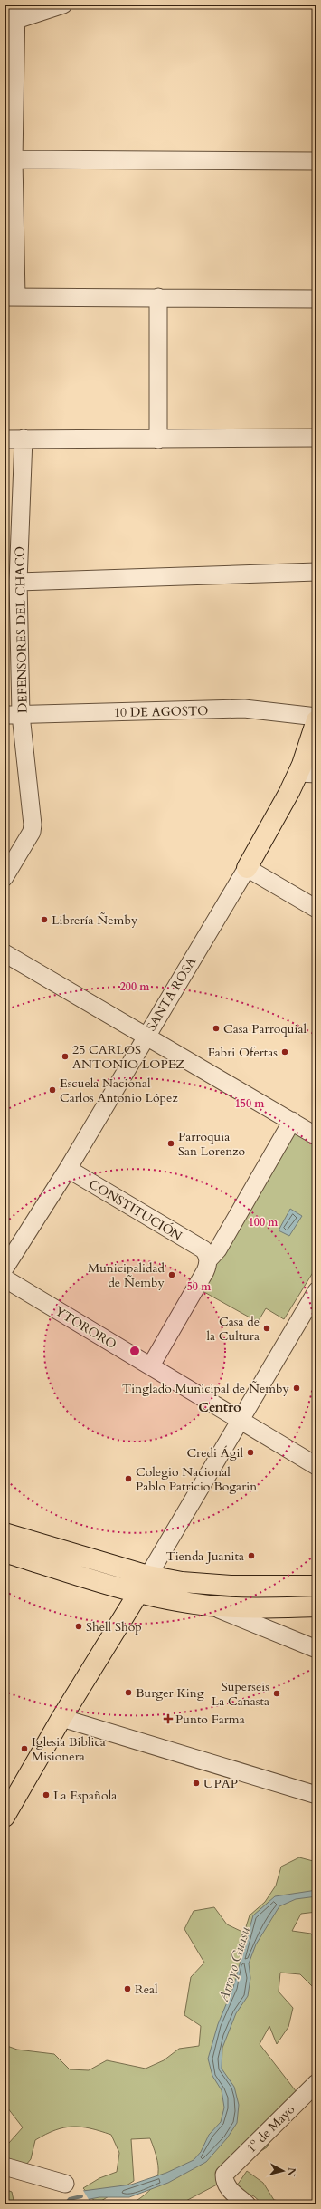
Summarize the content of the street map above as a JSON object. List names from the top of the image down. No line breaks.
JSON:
{"streets":{"street":["DEFENSORES DEL CHACO","10 DE AGOSTO","SANTA ROSA","CONSTITUCIÓN","YTORORO","1º de Mayo"]},"crossings":[["DEFENSORES DEL CHACO","10 DE AGOSTO"],["SANTA ROSA","CONSTITUCIÓN"]],"districts":["Centro"],"water":["Arroyo Guasu"],"places":{"other":["Librería Ñemby","Casa Parroquial","Fabri Ofertas","25 CARLOS ANTONIO LOPEZ","Escuela Nacional Carlos Antonio López","Parroquia San Lorenzo","Municipalidad de Ñemby","Casa de la Cultura","Tinglado Municipal de Ñemby","Credi Ágil","Colegio Nacional Pablo Patricio Bogarin","Tienda Juanita","Shell Shop","Burger King","Superseis La Canasta","Iglesia Biblica Misionera","UPAP","La Española","Real"],"health":["Punto Farma"]},"north":"right","rings":["200 m","150 m","100 m","50 m"]}
